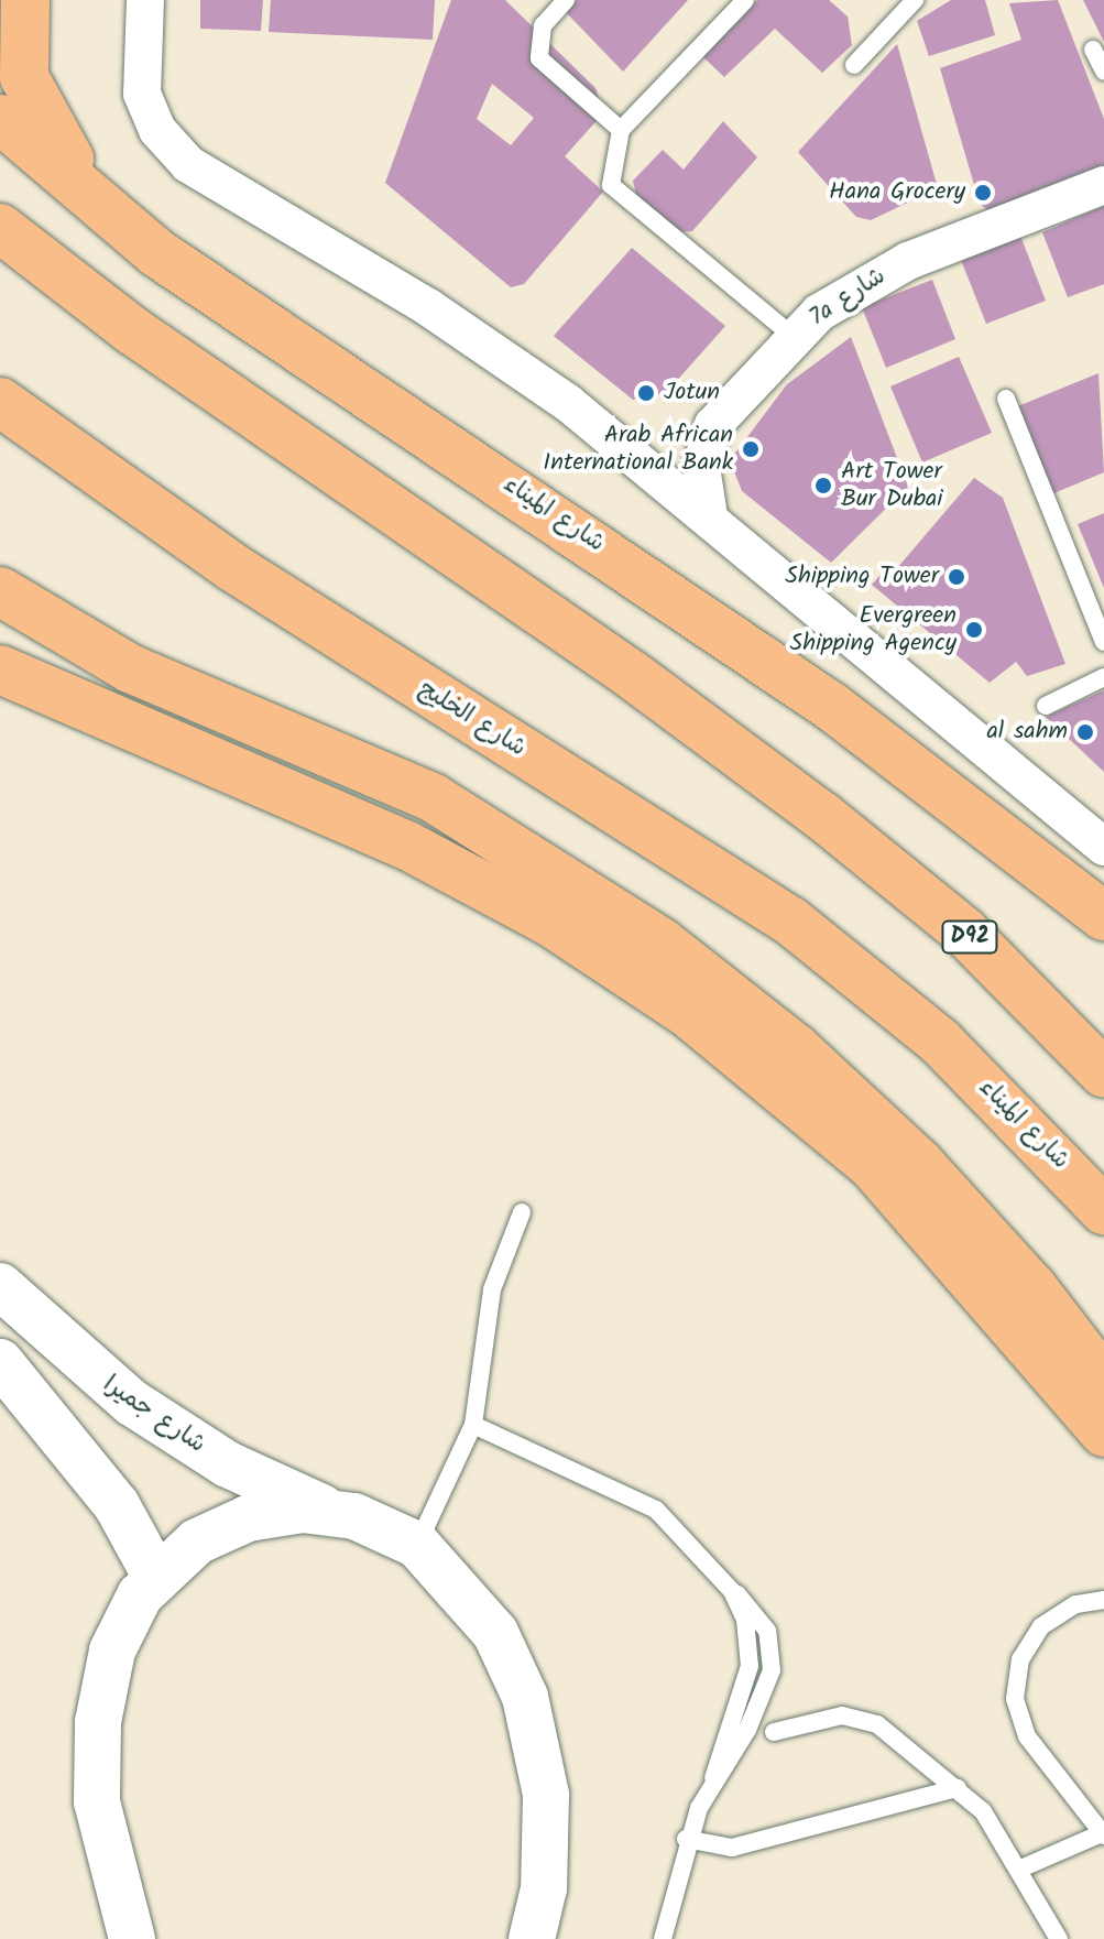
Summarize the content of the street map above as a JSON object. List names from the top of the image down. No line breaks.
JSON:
{"streets":{"main road":["شارع الميناء","شارع الخليج","D92"],"street":["7a شارع","شارع جميرا"]},"crossings":[["شارع الميناء","شارع الخليج"]],"places":["Hana Grocery","Jotun","Arab African International Bank","Art Tower Bur Dubai","Shipping Tower","Evergreen Shipping Agency","al sahm"]}
